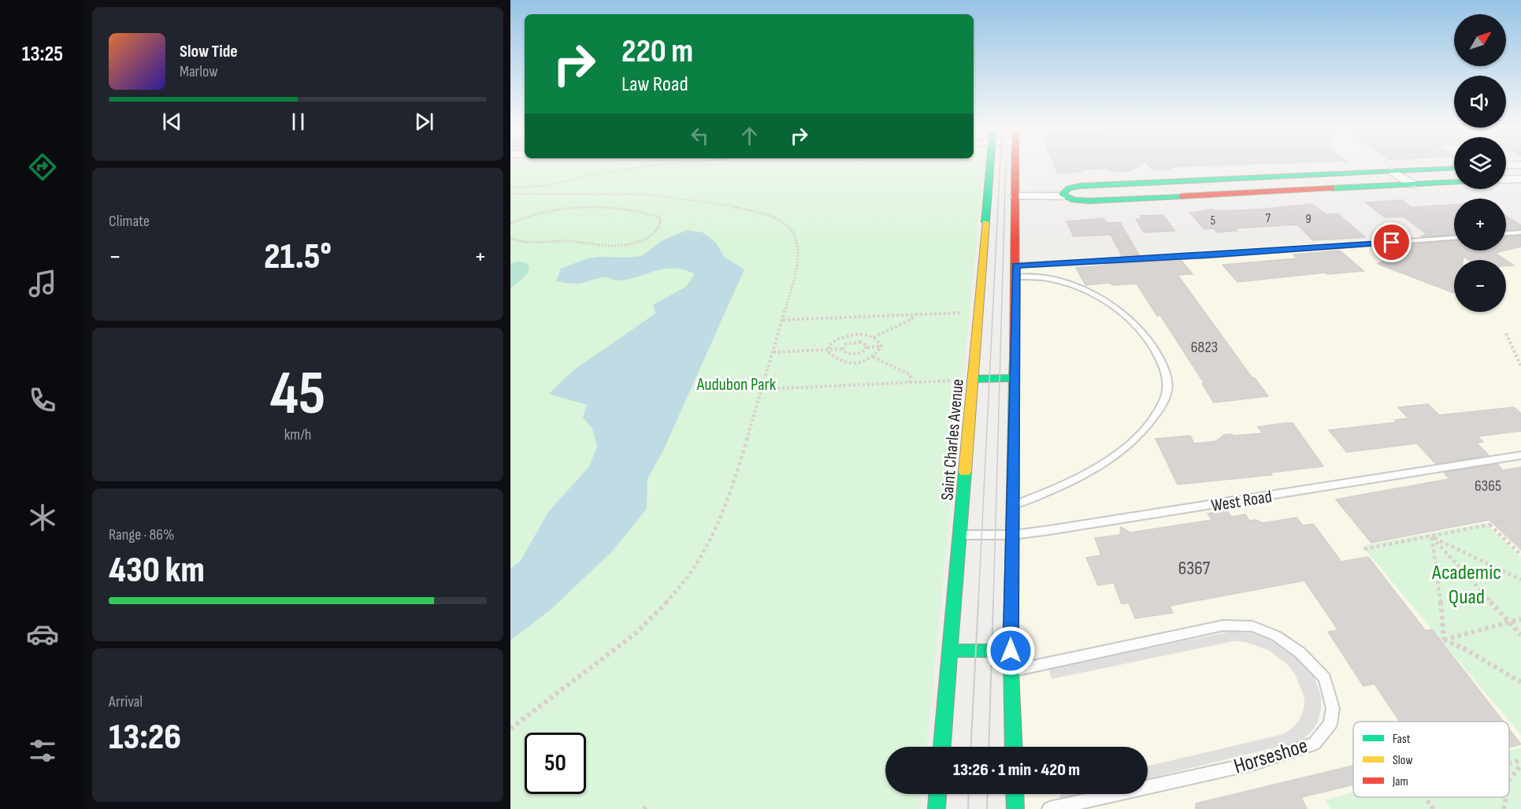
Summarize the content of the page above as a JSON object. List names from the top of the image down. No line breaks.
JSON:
{"streets":{"main road":["Saint Charles Avenue"],"lane":["West Road","Horseshoe"]},"crossings":[["Saint Charles Avenue","West Road"]],"parks":["Audubon Park","Academic Quad"],"house_numbers":["7","9","5","6823","6365","6367"],"legend":["Fast","Slow","Jam"],"north":"top right","page":{"tabs":"13:25","map_buttons":["+","−"],"turn":["220 m","Law Road"],"song":["Slow Tide","Marlow"],"tile":["Climate",["45","km/h"],["Range · 86%","430 km"],["Arrival","13:26"]],"heat":["−","21.5°","+"],"limit":"50","trip":"13:26 · 1 min · 420 m"}}
